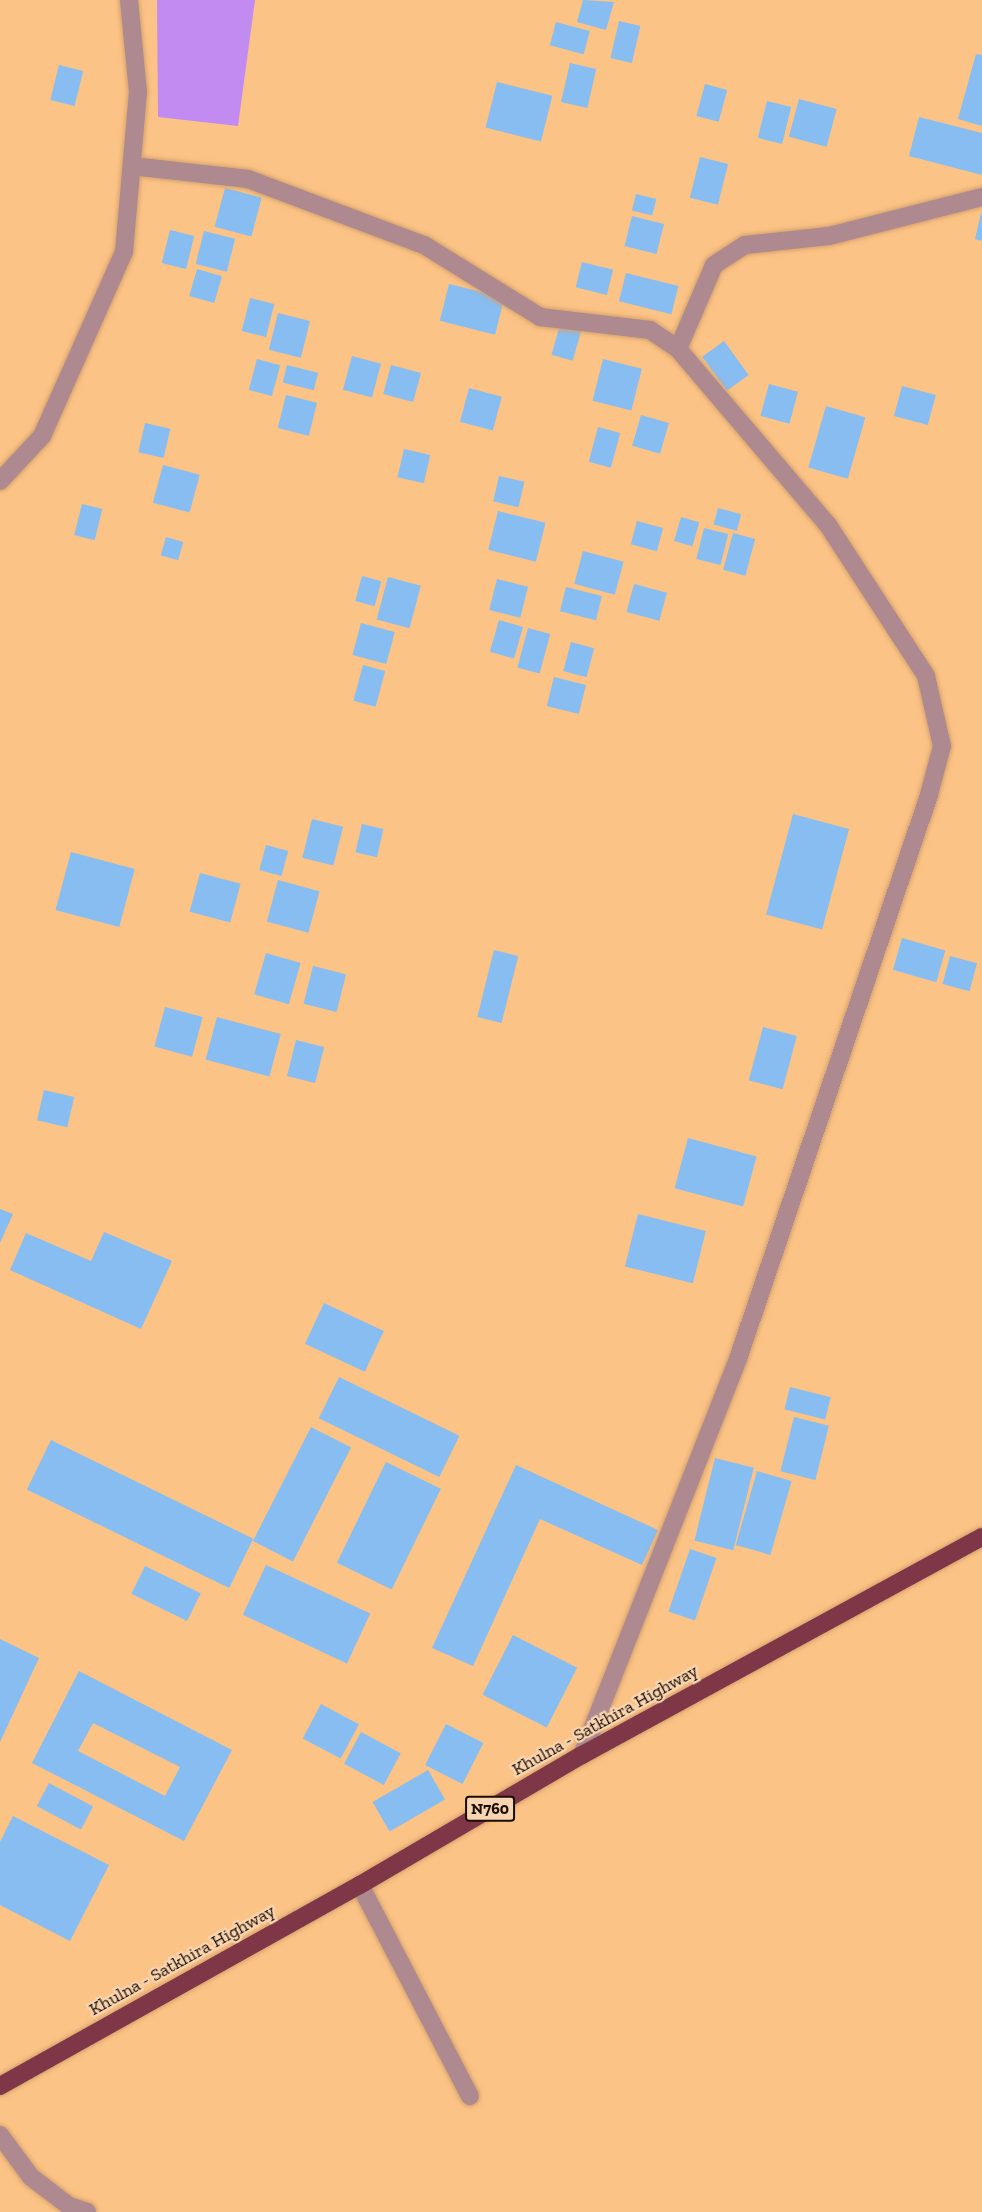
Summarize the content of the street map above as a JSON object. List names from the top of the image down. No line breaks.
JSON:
{"streets":{"highway":["Khulna - Satkhira Highway","N760"]}}
